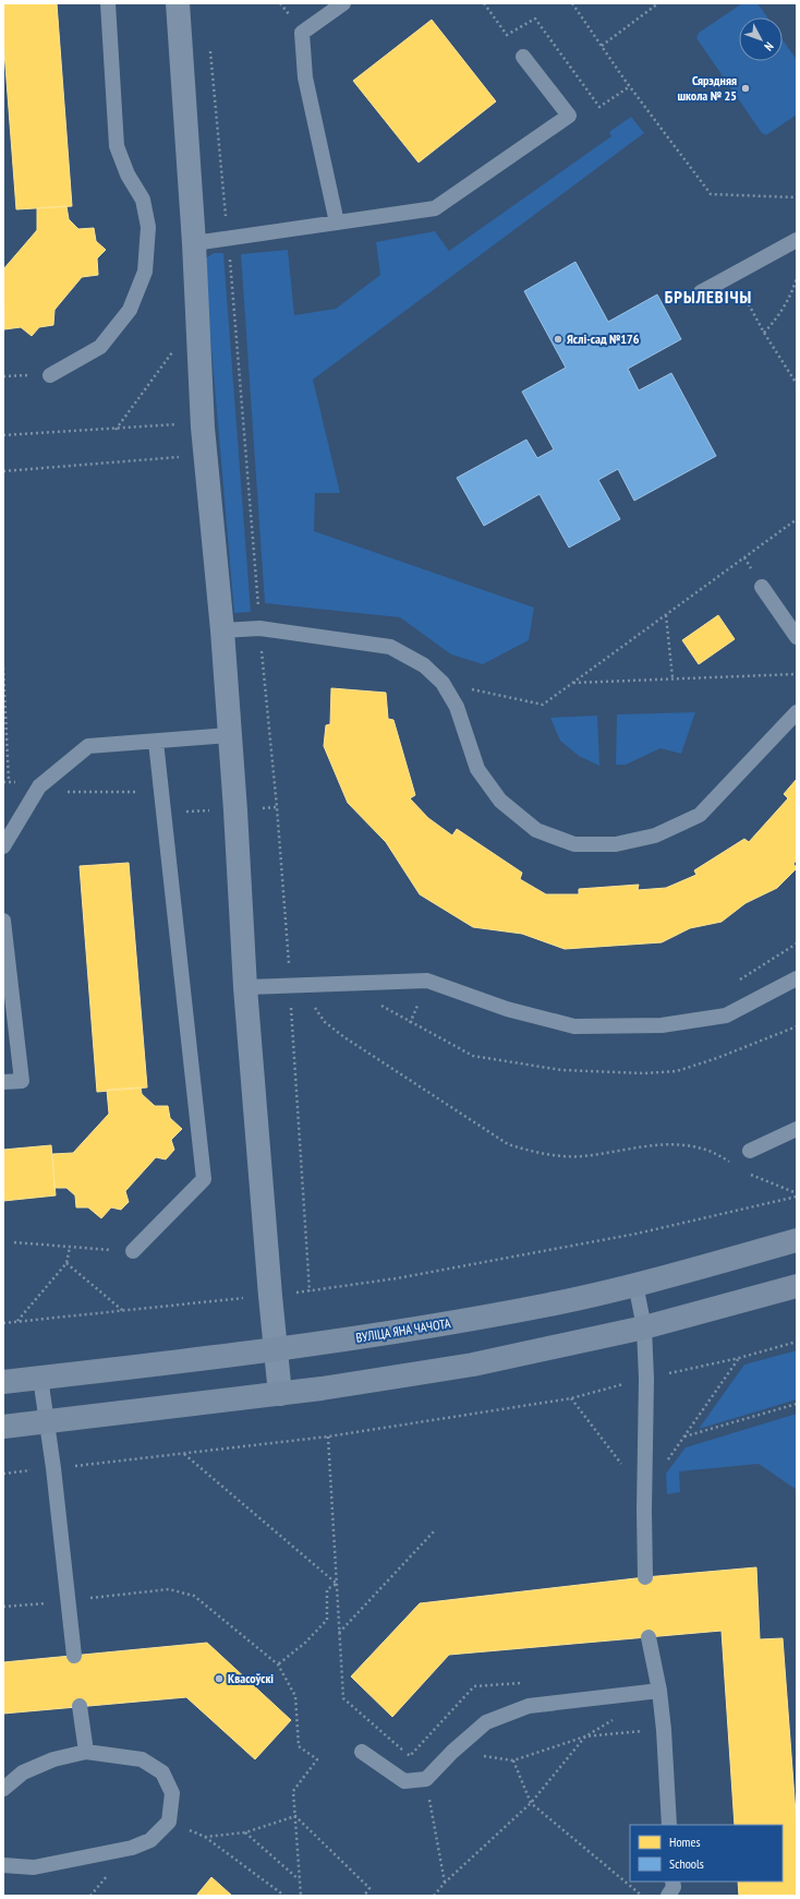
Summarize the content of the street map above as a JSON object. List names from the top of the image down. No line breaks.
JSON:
{"streets":{"main road":["ВУЛІЦА ЯНА ЧАЧОТА"]},"districts":["БРЫЛЕВІЧЫ"],"places":["Сярэдняя школа № 25","Яслі-сад №176","Квасоўскі"],"legend":["Homes","Schools"],"north":"bottom right"}
